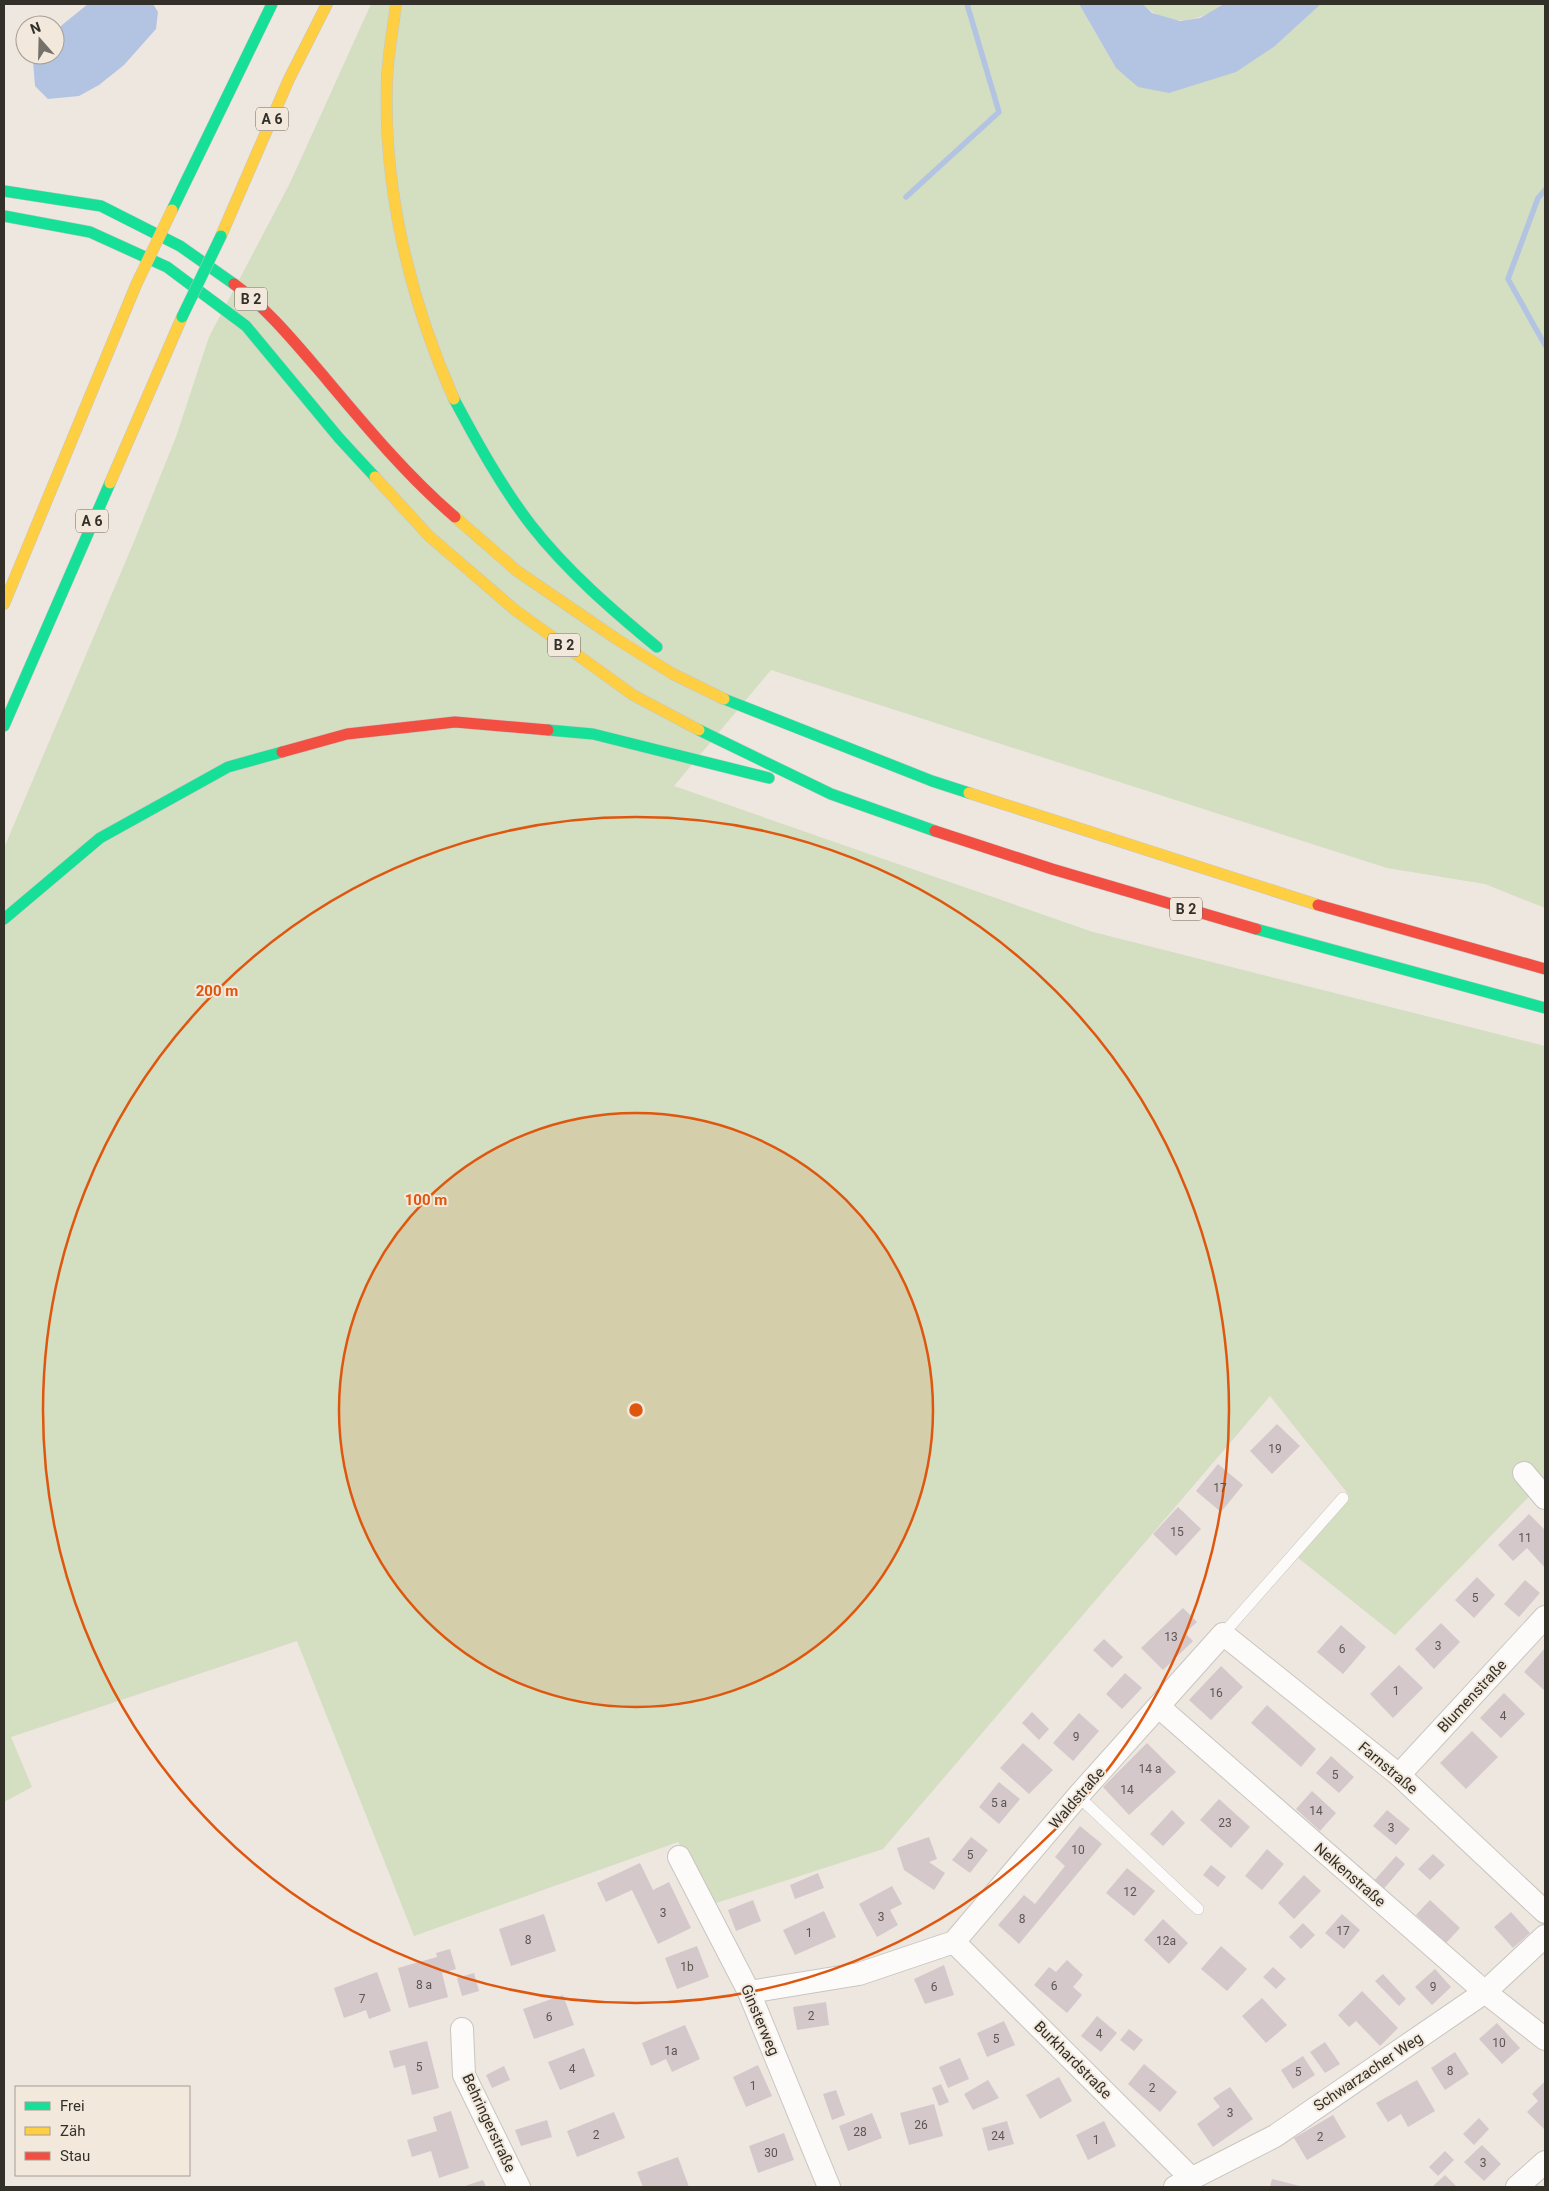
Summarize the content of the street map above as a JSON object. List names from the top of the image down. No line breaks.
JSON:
{"streets":{"highway":["A 6","B 2"],"street":["Blumenstraße","Farnstraße","Waldstraße","Nelkenstraße","Ginsterweg","Burkhardstraße","Schwarzacher Weg","Behringerstraße"]},"crossings":[["Blumenstraße","Farnstraße"],["Farnstraße","Waldstraße"],["Waldstraße","Nelkenstraße"],["Waldstraße","Burkhardstraße"],["Nelkenstraße","Schwarzacher Weg"],["Burkhardstraße","Schwarzacher Weg"]],"house_numbers":["19","17","15","11","5","13","3","6","1","16","4","9","14 a","5","14","5 a","14","23","3","10","5","12","3","3","8","17","1","8","12a","1b","8 a","6","6","9","7","2","6","4","5","10","1a","5","4","8","5","1","2","3","26","28","2","24","2","1","30","3"],"legend":["Frei","Zäh","Stau"],"north":"top","rings":["200 m","100 m"]}
